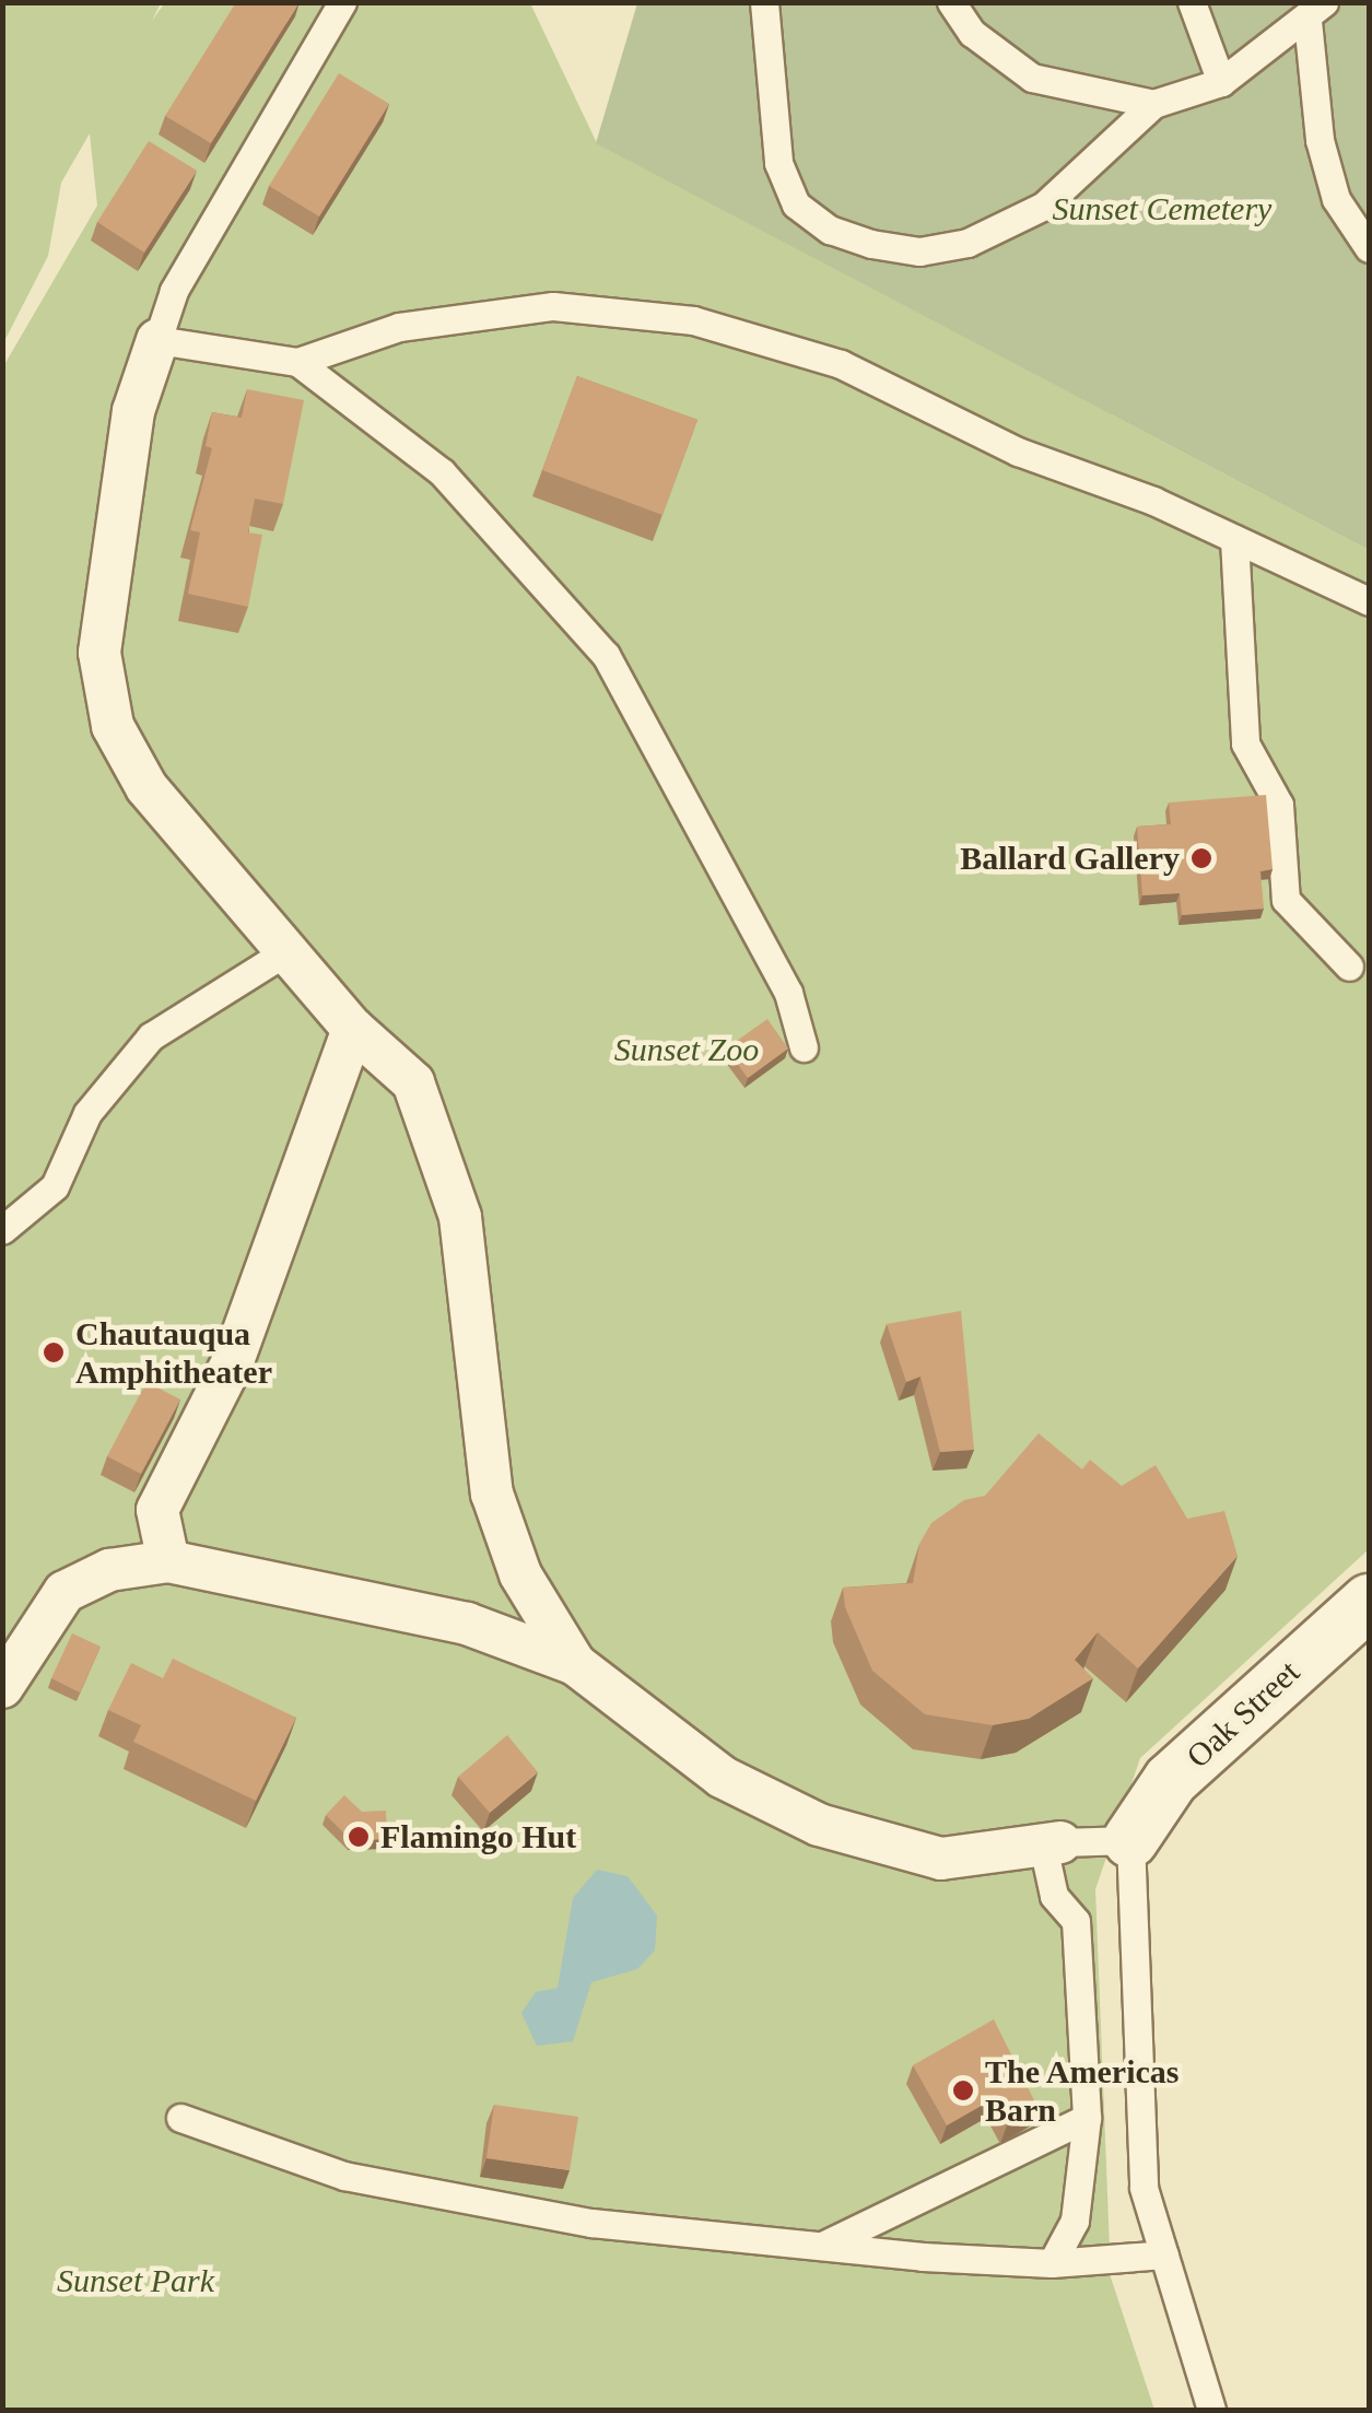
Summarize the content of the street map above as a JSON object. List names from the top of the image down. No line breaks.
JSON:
{"streets":{"street":["Oak Street"]},"parks":["Sunset Cemetery","Sunset Zoo","Sunset Park"],"places":["Ballard Gallery","Chautauqua Amphitheater","Flamingo Hut","The Americas Barn"]}
